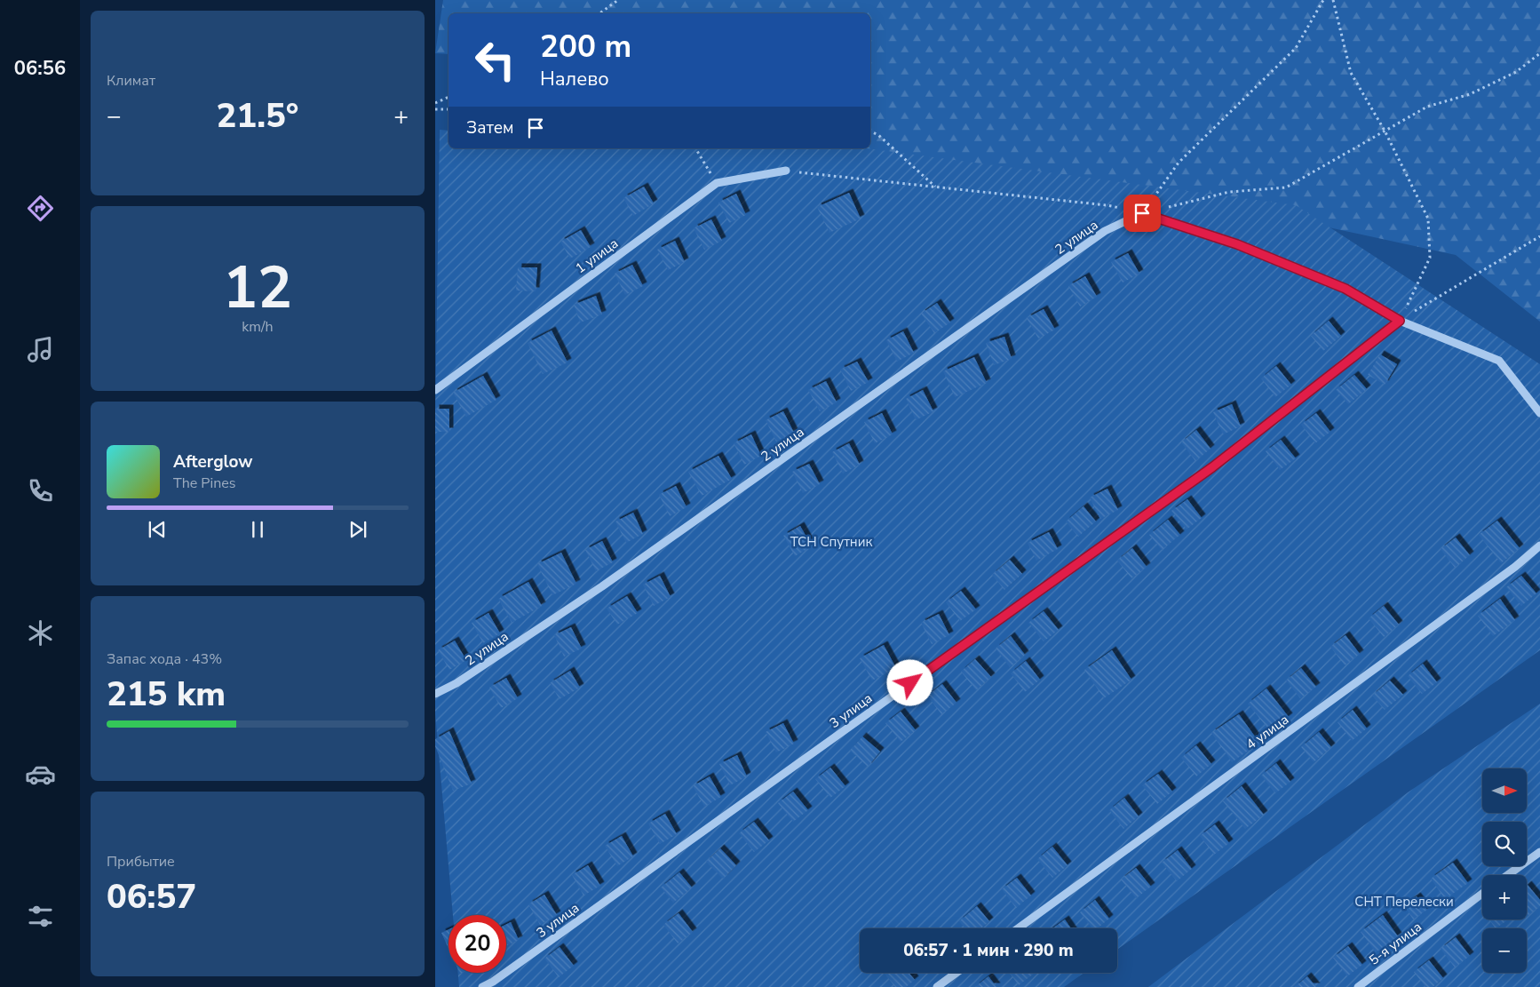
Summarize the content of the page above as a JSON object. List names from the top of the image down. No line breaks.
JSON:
{"streets":{"lane":["2 улица","1 улица","3 улица","4 улица","5-я улица"]},"parks":["ТСН Спутник","СНТ Перелески"],"north":"right","page":{"tabs":"06:56","tile":["Климат",["12","km/h"],["Запас хода · 43%","215 km"],["Прибытие","06:57"]],"turn":["200 m","Налево"],"heat":["−","21.5°","+"],"then":"Затем","song":["Afterglow","The Pines"],"map_buttons":["+","−"],"limit":"20","trip":"06:57 · 1 мин · 290 m"}}
